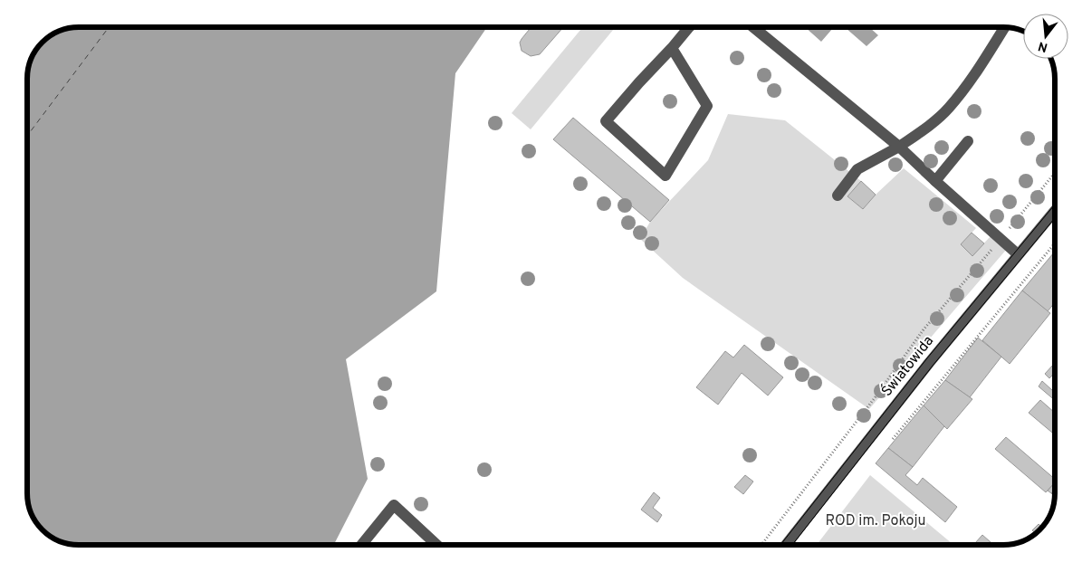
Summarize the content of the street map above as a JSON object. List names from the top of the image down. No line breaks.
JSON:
{"streets":{"street":["Światowida"]},"parks":["ROD im. Pokoju"],"north":"bottom"}
